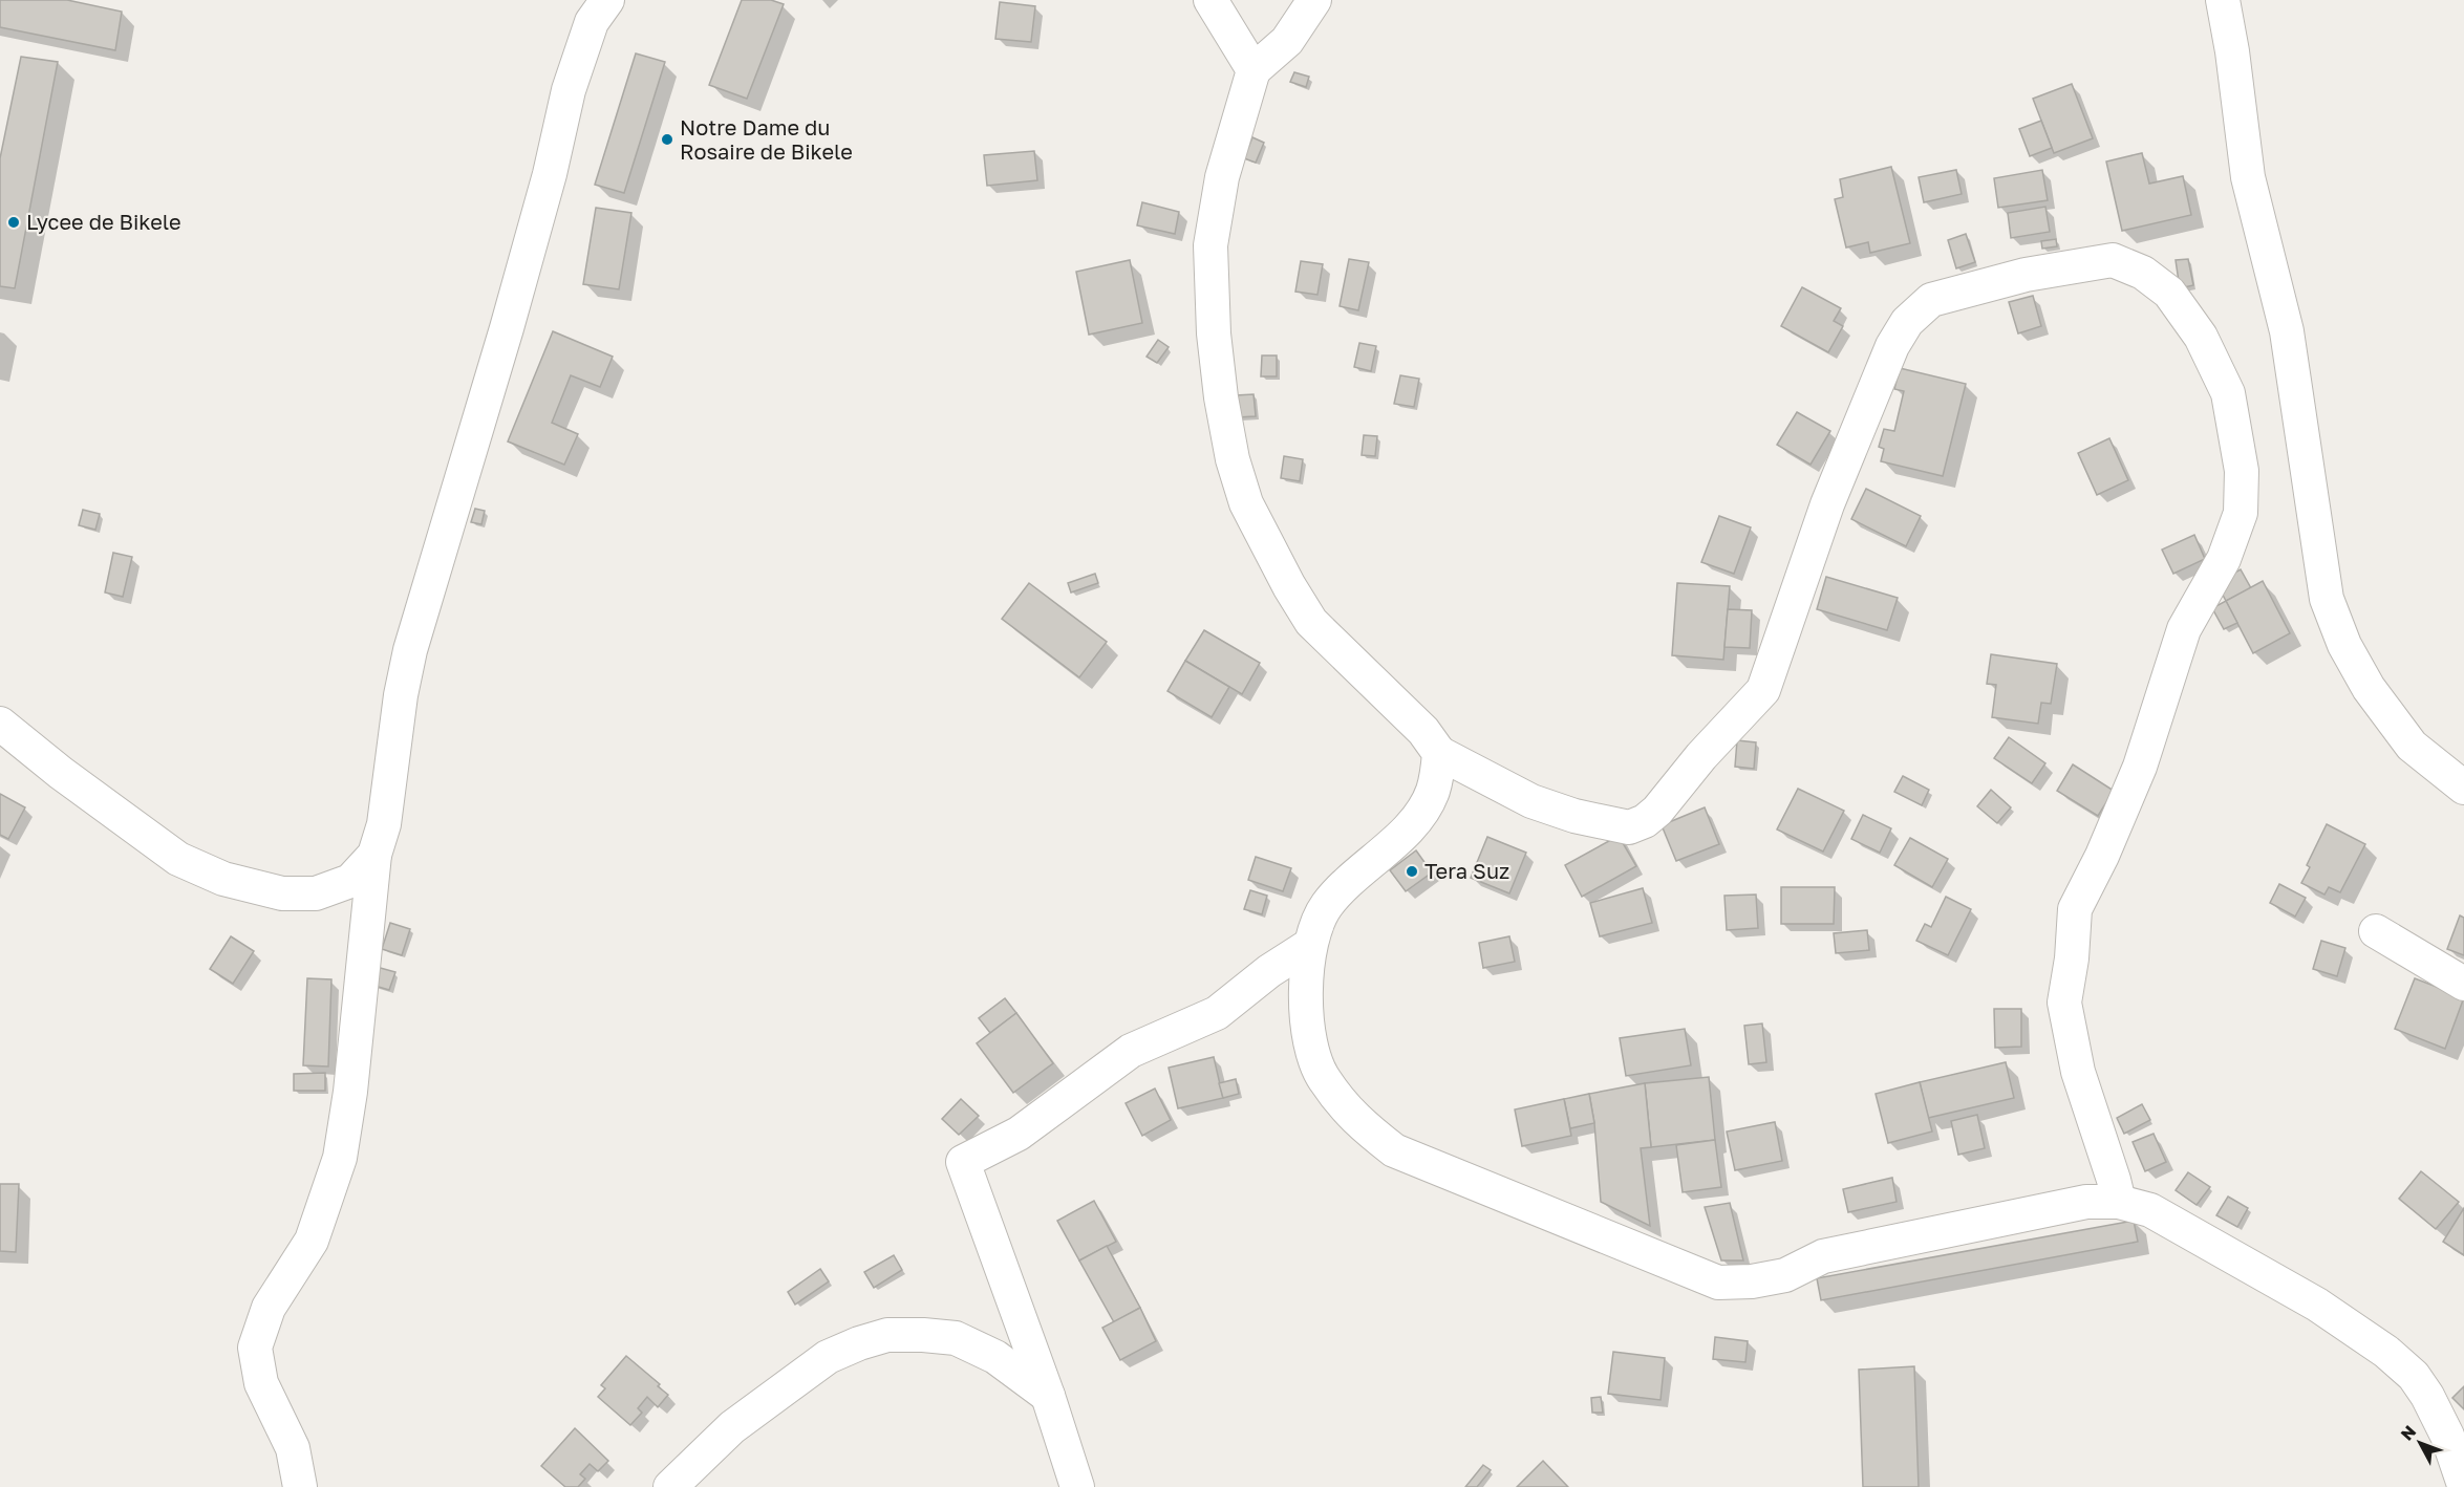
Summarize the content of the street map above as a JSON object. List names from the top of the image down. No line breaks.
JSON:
{"places":["Notre Dame du Rosaire de Bikele","Lycee de Bikele","Tera Suz"],"north":"top left"}
